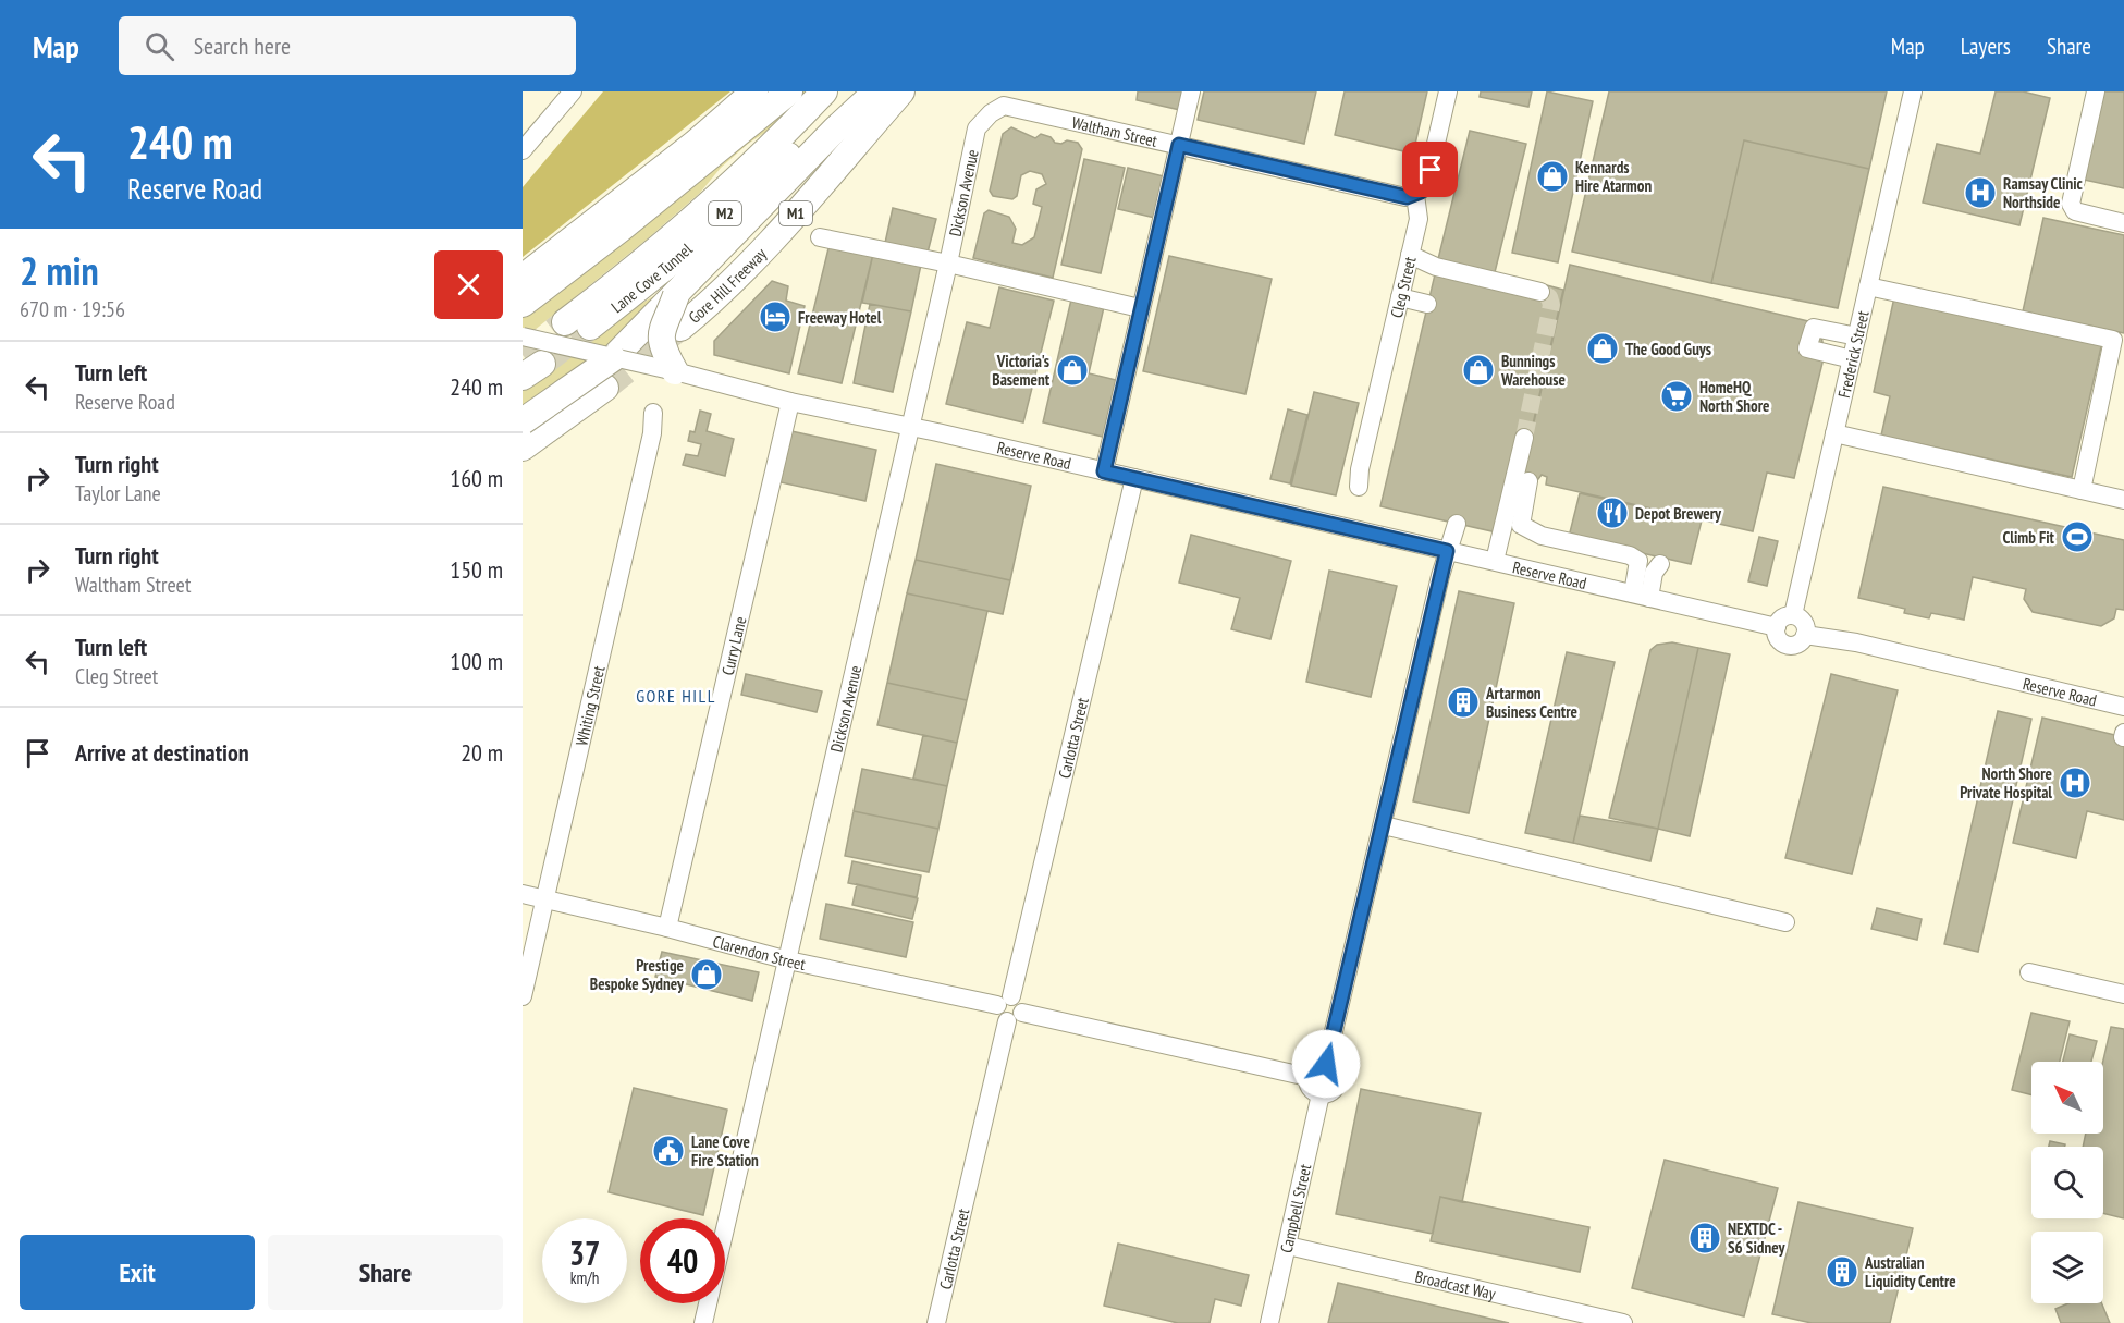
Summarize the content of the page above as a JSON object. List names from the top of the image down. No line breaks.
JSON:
{"streets":{"highway":["M2","M1","Lane Cove Tunnel","Gore Hill Freeway"],"street":["Waltham Street","Dickson Avenue","Cleg Street","Frederick Street","Reserve Road","Curry Lane","Whiting Street","Carlotta Street","Clarendon Street","Campbell Street","Broadcast Way"]},"crossings":[["Waltham Street","Dickson Avenue"],["Waltham Street","Cleg Street"],["Dickson Avenue","Reserve Road"],["Dickson Avenue","Clarendon Street"],["Frederick Street","Reserve Road"],["Reserve Road","Curry Lane"],["Reserve Road","Carlotta Street"],["Curry Lane","Clarendon Street"],["Whiting Street","Clarendon Street"],["Carlotta Street","Clarendon Street"],["Campbell Street","Broadcast Way"]],"districts":["GORE HILL"],"places":{"shop":["Kennards Hire Atarmon","The Good Guys","Victoria's Basement","Bunnings Warehouse","Prestige Bespoke Sydney"],"hospital":["Ramsay Clinic Northside","North Shore Private Hospital"],"hotel":["Freeway Hotel"],"supermarket":["HomeHQ North Shore"],"restaurant":["Depot Brewery"],"sports":["Climb Fit"],"building":["Artarmon Business Centre","NEXTDC - S6 Sidney","Australian Liquidity Centre"],"public building":["Lane Cove Fire Station"]},"north":"top left","page":{"header":"Map","search":"Search here","nav":["Map","Layers","Share"],"turn":["240 m","Reserve Road"],"heading":["2 min","670 m · 19:56"],"list":[{"name":"Turn left","note":"Reserve Road","value":"240 m"},{"name":"Turn right","note":"Taylor Lane","value":"160 m"},{"name":"Turn right","note":"Waltham Street","value":"150 m"},{"name":"Turn left","note":"Cleg Street","value":"100 m"},{"name":"Arrive at destination","value":"20 m"}],"speed":"37 km/h","limit":"40","buttons":["Exit","Share"]}}
